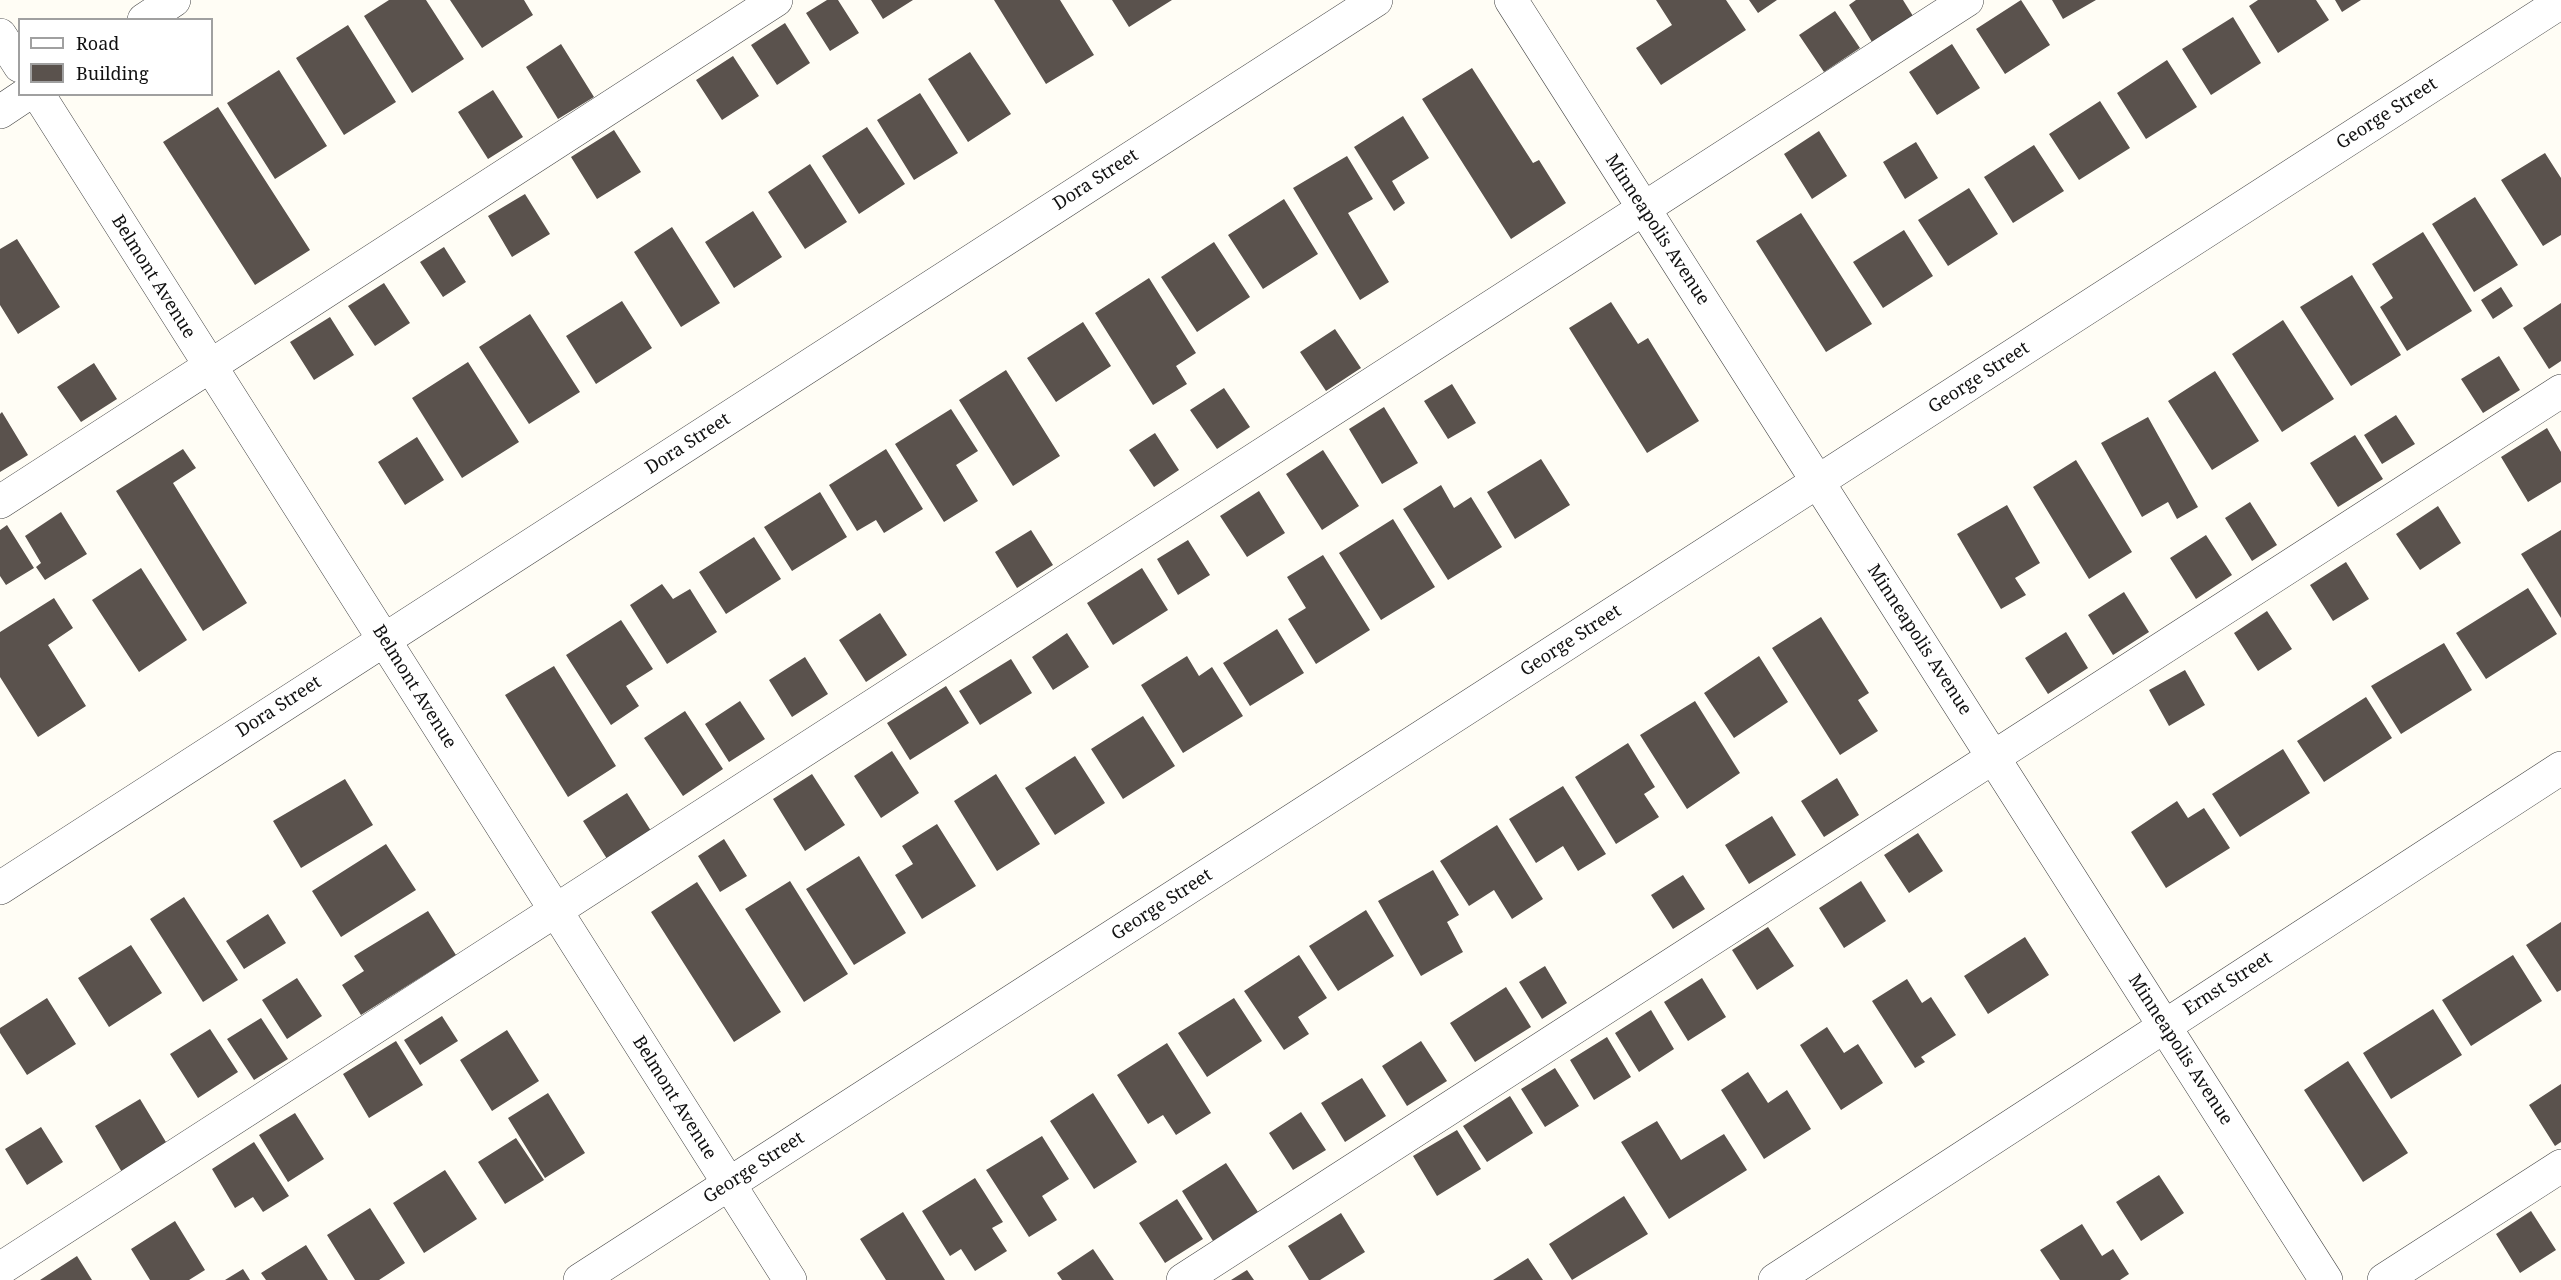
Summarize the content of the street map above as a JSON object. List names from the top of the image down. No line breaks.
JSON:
{"streets":{"street":["George Street","Dora Street","Minneapolis Avenue","Belmont Avenue","Ernst Street"]},"crossings":[["George Street","Minneapolis Avenue"],["George Street","Belmont Avenue"],["Dora Street","Belmont Avenue"],["Minneapolis Avenue","Ernst Street"]],"legend":["Road","Building"]}
